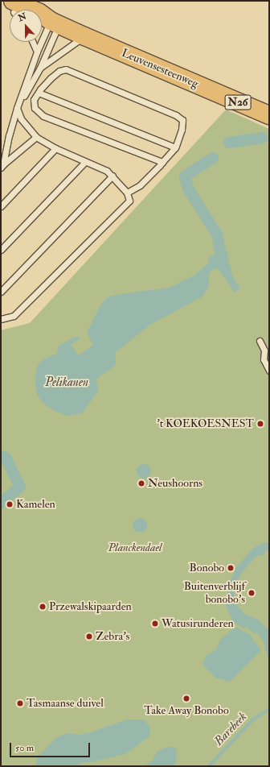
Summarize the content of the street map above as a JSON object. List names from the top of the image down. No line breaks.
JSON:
{"streets":{"main road":["Leuvensesteenweg","N26"]},"water":["Pelikanen","Barebeek"],"parks":["Planckendael"],"places":["'t KOEKOESNEST","Neushoorns","Kamelen","Bonobo","Buitenverblijf bonobo's","Przewalskipaarden","Watusirunderen","Zebra's","Take Away Bonobo","Tasmaanse duivel"],"scale_bar":"50 m","north":"top"}
